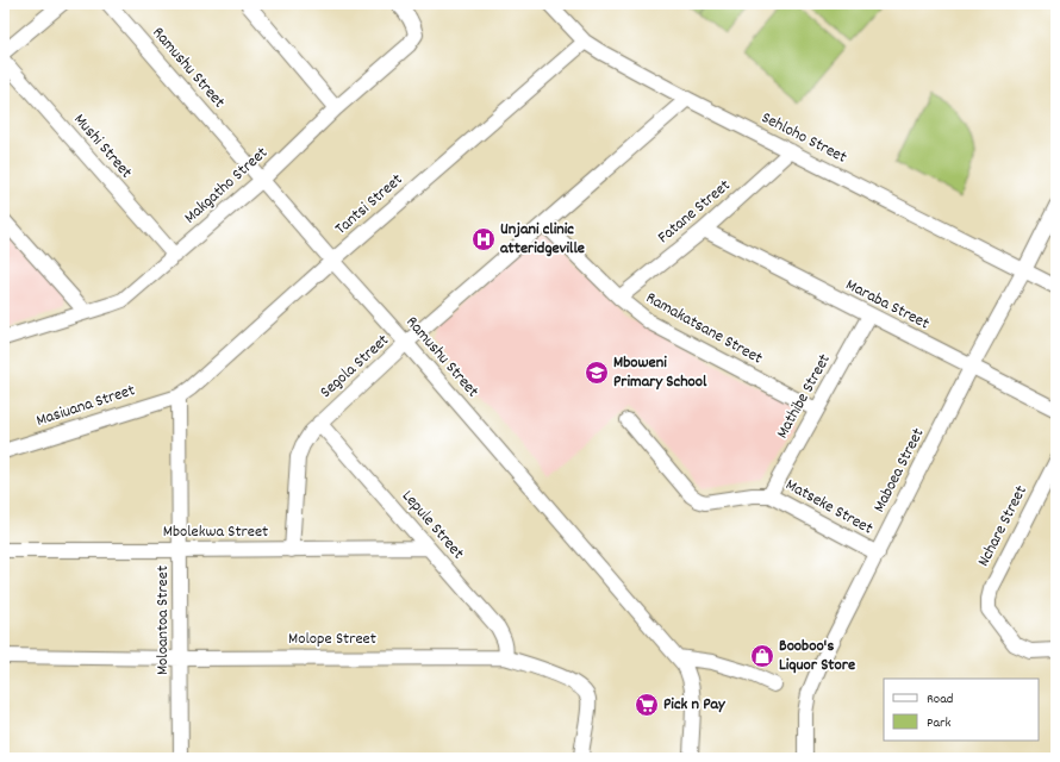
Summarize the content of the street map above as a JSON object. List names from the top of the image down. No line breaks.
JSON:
{"streets":{"street":["Ramushu Street","Sehloho Street","Mushi Street","Makgatho Street","Tantsi Street","Fatane Street","Maraba Street","Ramakatsane Street","Segola Street","Mathibe Street","Masiuana Street","Maboea Street","Matseke Street","Lepule Street","Nchare Street","Mbolekwa Street","Moloantoa Street","Molope Street"]},"crossings":[["Ramushu Street","Makgatho Street"],["Ramushu Street","Tantsi Street"],["Ramushu Street","Segola Street"],["Sehloho Street","Tantsi Street"],["Sehloho Street","Fatane Street"],["Sehloho Street","Segola Street"],["Sehloho Street","Maboea Street"],["Mushi Street","Makgatho Street"],["Tantsi Street","Masiuana Street"],["Tantsi Street","Moloantoa Street"],["Fatane Street","Maraba Street"],["Fatane Street","Ramakatsane Street"],["Maraba Street","Mathibe Street"],["Maraba Street","Maboea Street"],["Ramakatsane Street","Segola Street"],["Ramakatsane Street","Mathibe Street"],["Segola Street","Lepule Street"],["Segola Street","Mbolekwa Street"],["Mathibe Street","Matseke Street"],["Masiuana Street","Moloantoa Street"],["Maboea Street","Matseke Street"],["Lepule Street","Mbolekwa Street"],["Lepule Street","Molope Street"],["Mbolekwa Street","Moloantoa Street"],["Moloantoa Street","Molope Street"]],"places":{"hospital":["Unjani clinic atteridgeville"],"school or university":["Mboweni Primary School"],"shop":["Booboo's Liquor Store"],"supermarket":["Pick n Pay"]},"legend":["Road","Park"]}
